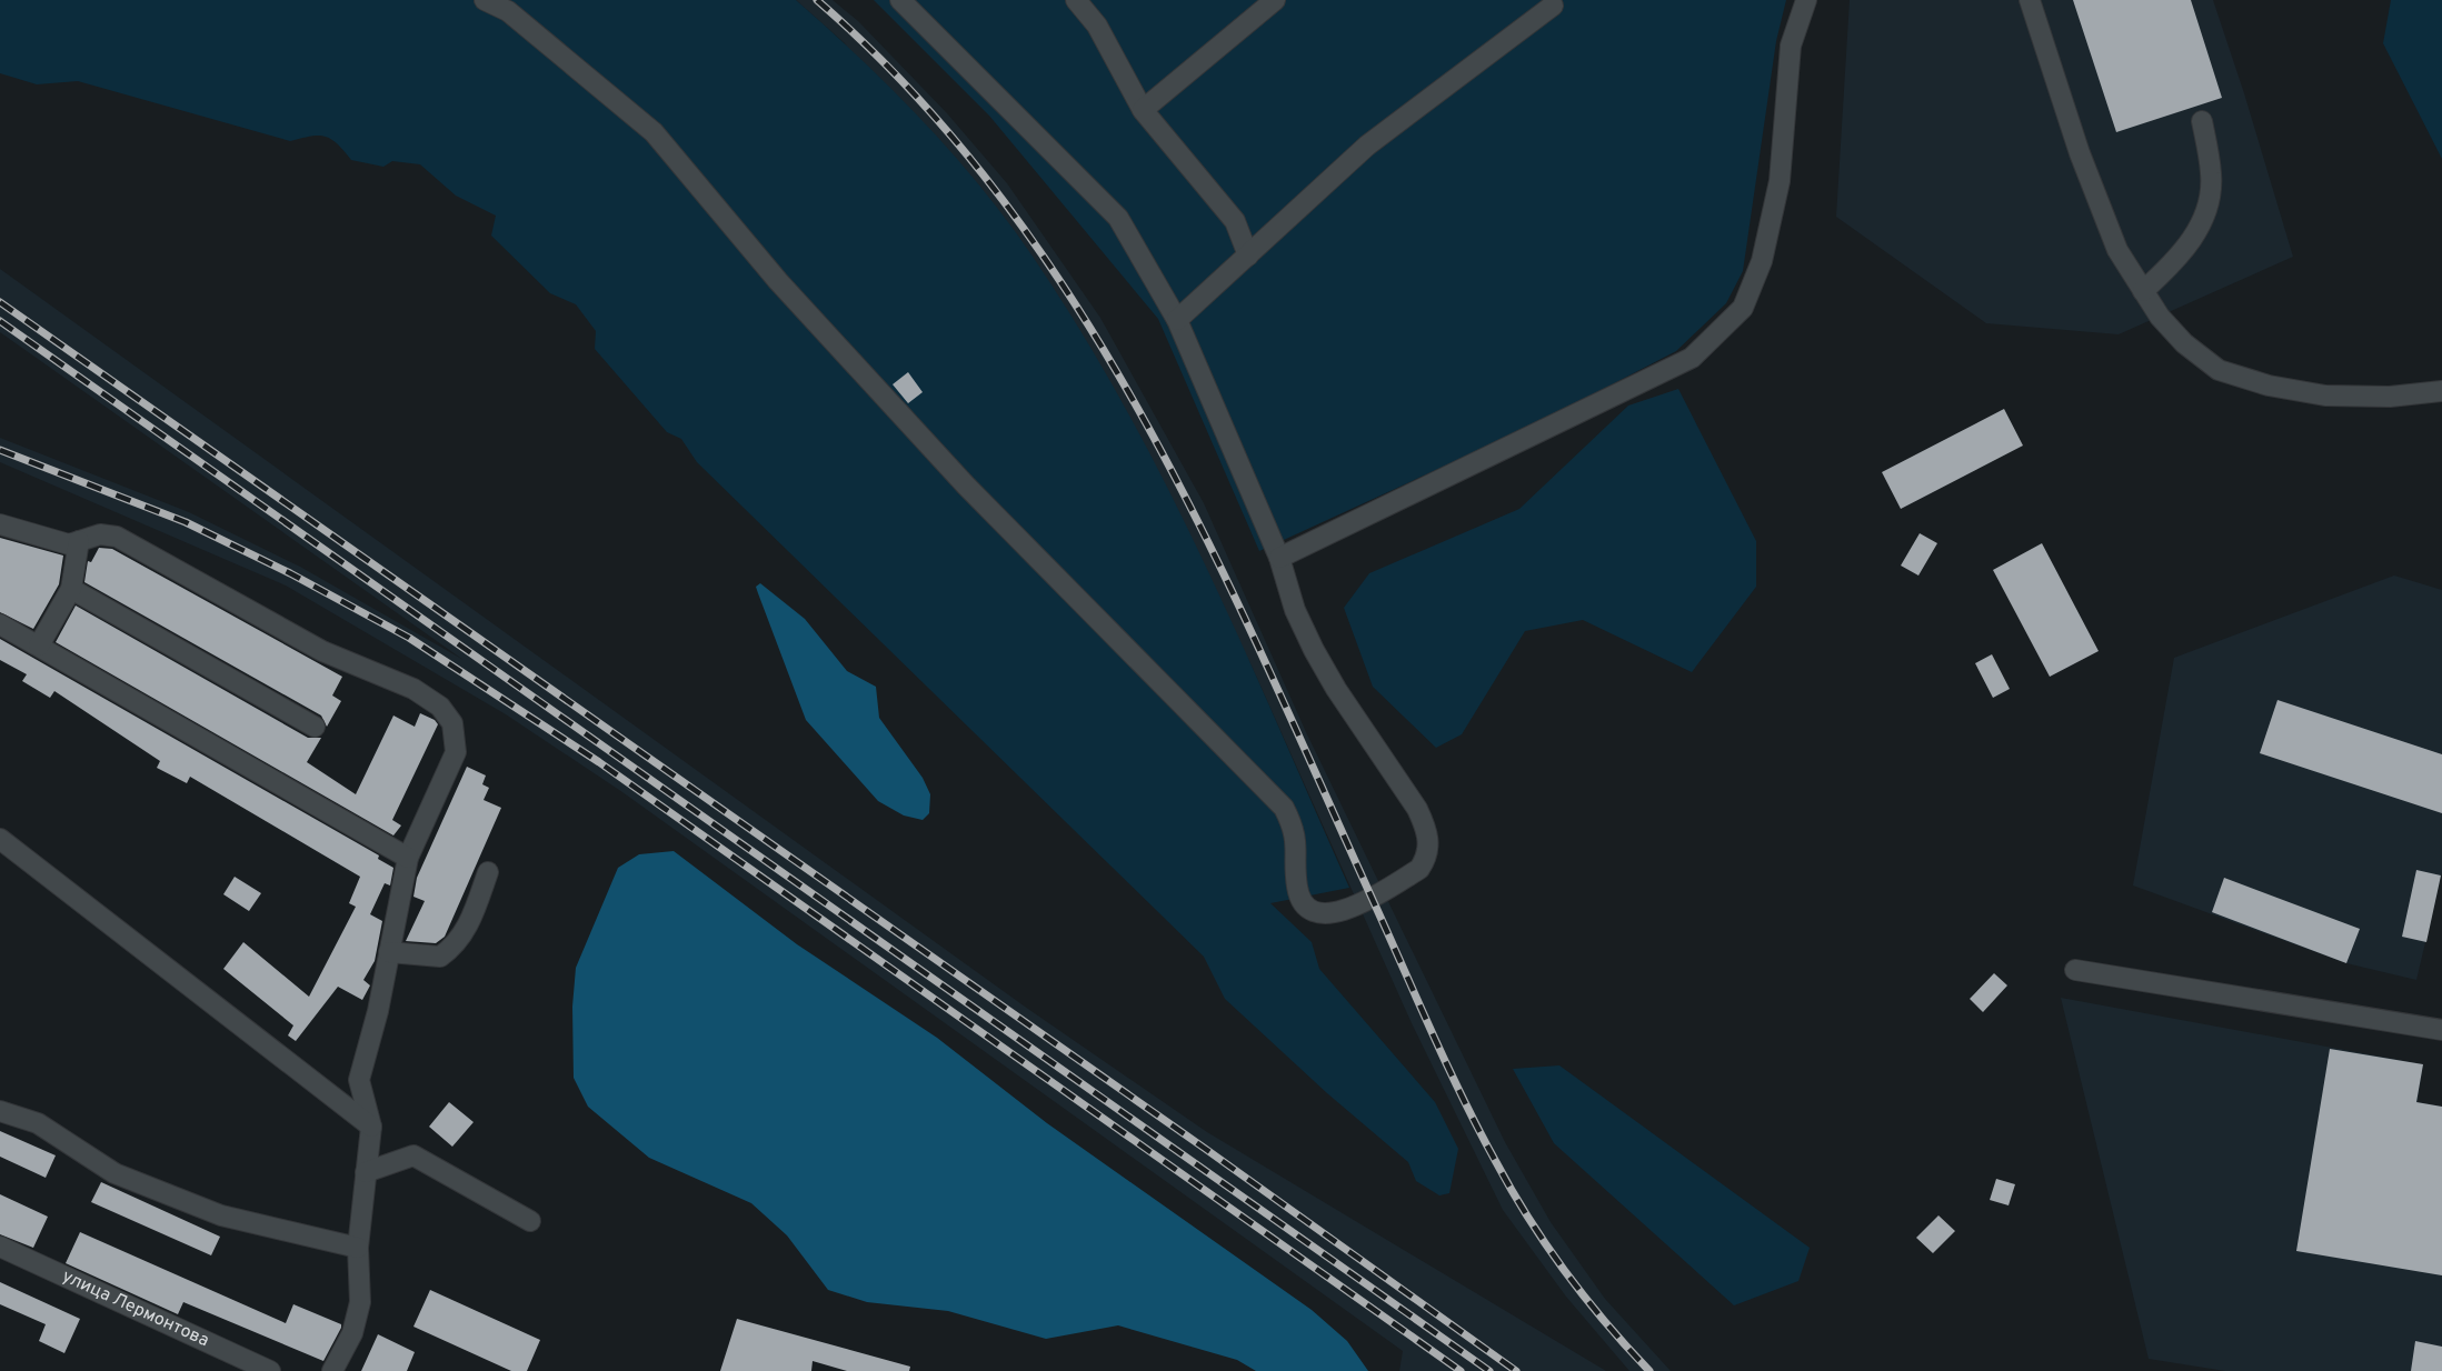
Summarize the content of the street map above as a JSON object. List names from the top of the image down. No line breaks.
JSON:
{"streets":{"street":["улица Лермонтова"]}}
